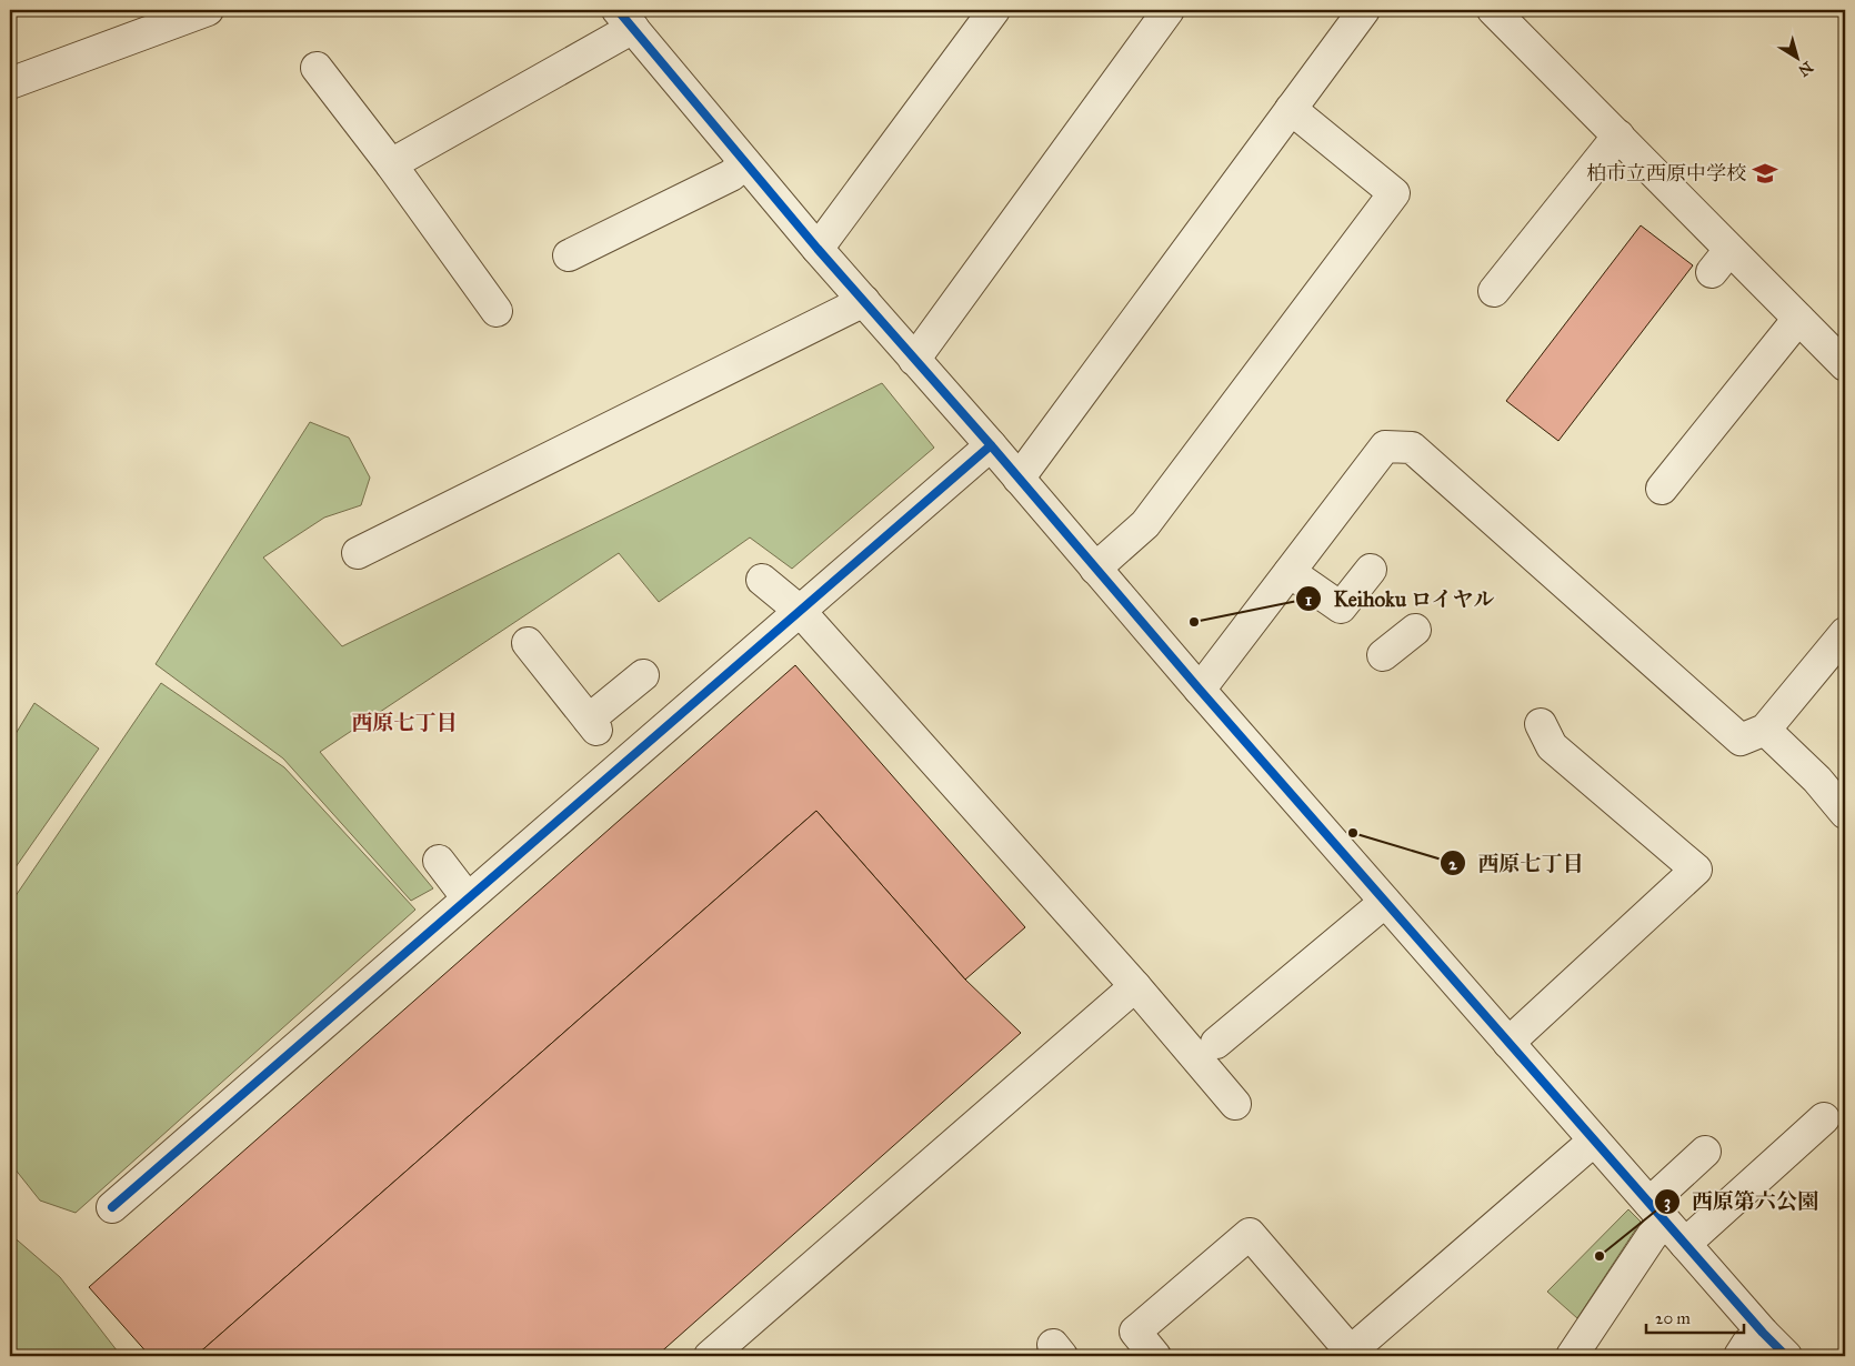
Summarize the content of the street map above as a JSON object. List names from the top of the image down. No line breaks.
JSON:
{"districts":["西原七丁目"],"places":{"school or university":["柏市立西原中学校"],"other":["Keihoku ロイヤル","西原七丁目","西原第六公園"]},"scale_bar":"20 m","north":"bottom right"}
